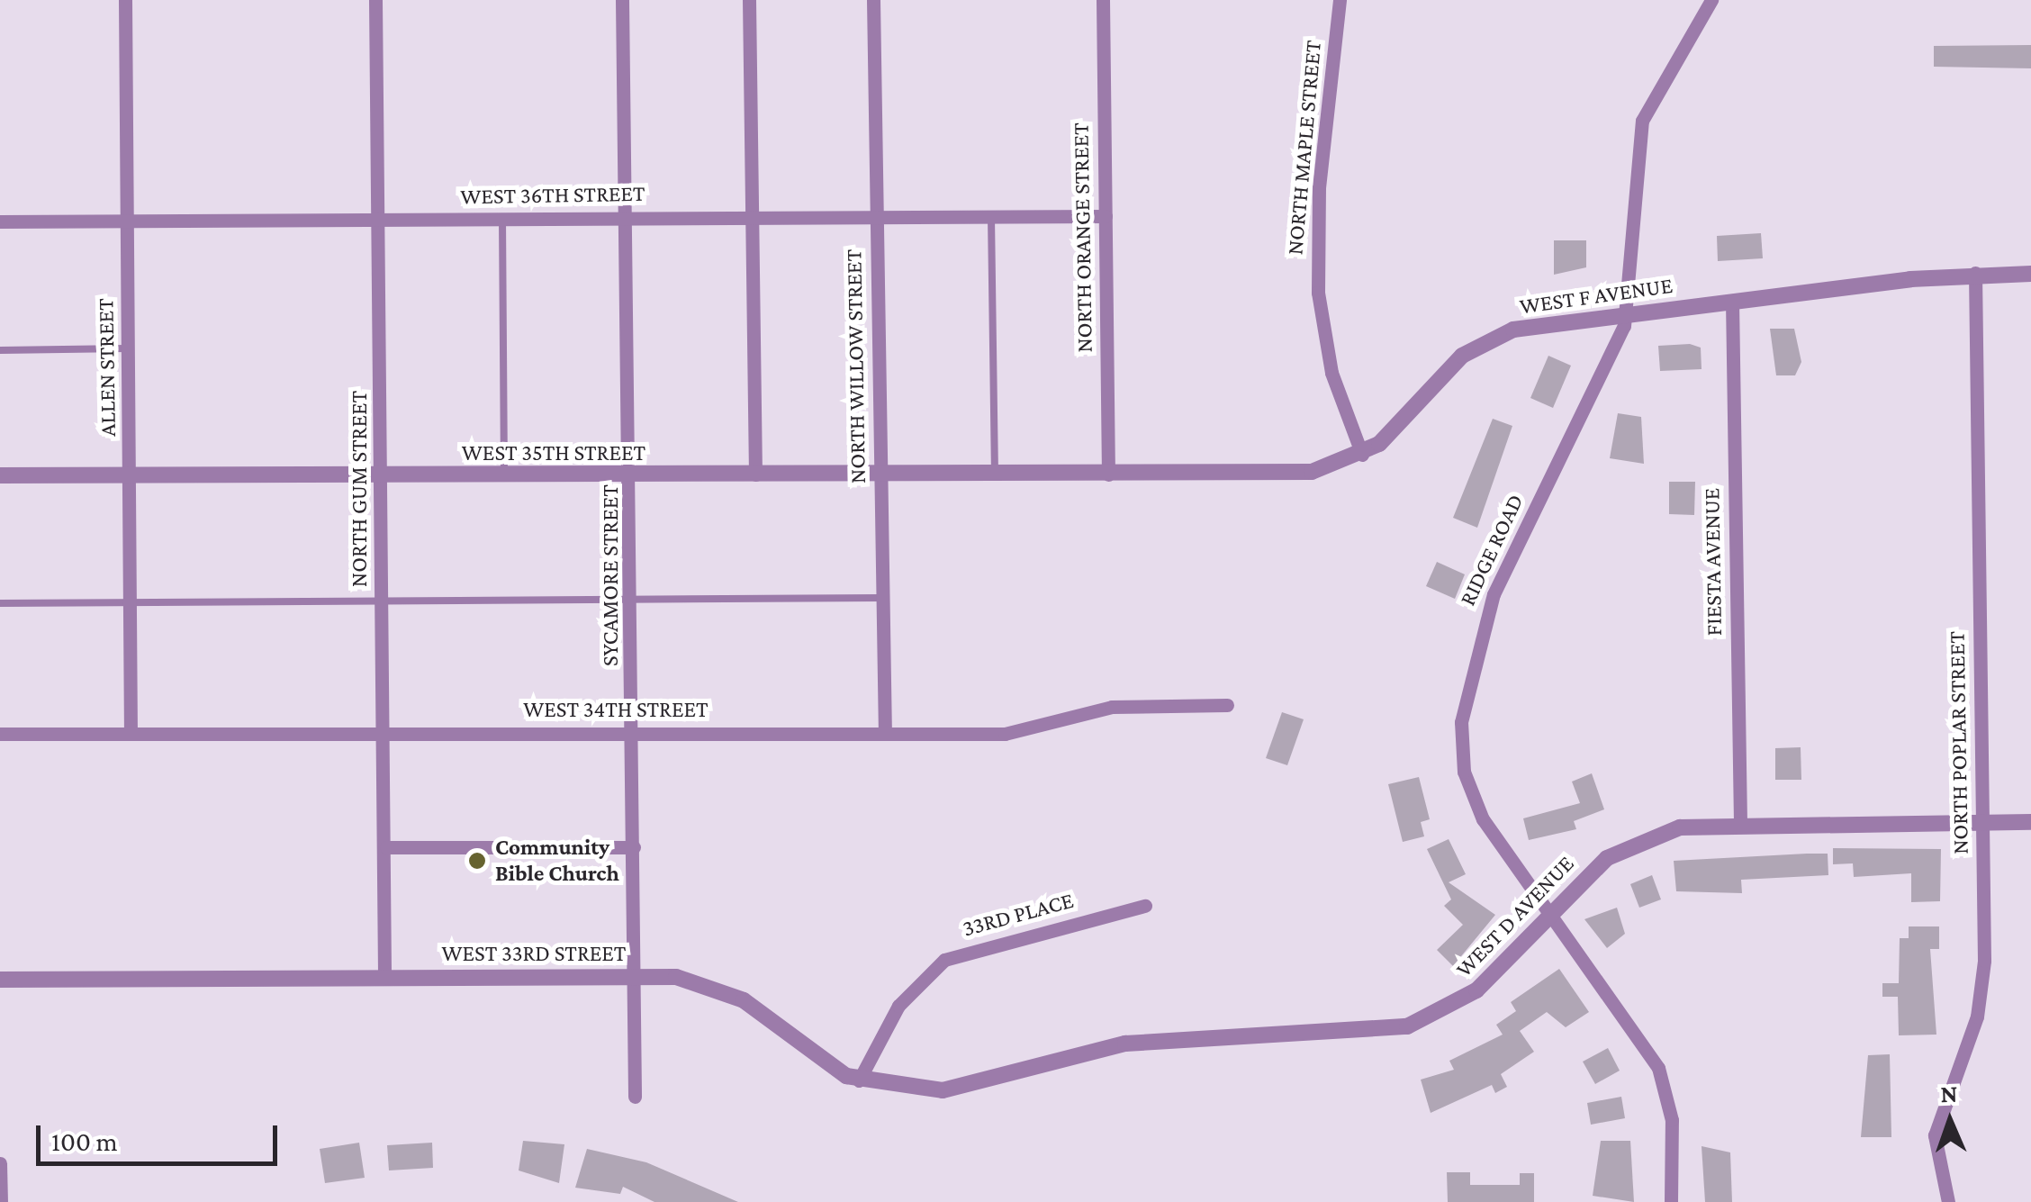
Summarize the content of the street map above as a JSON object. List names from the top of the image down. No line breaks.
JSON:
{"streets":{"street":["NORTH MAPLE STREET","WEST 36TH STREET","NORTH ORANGE STREET","WEST F AVENUE","NORTH WILLOW STREET","ALLEN STREET","WEST 35TH STREET","NORTH GUM STREET","RIDGE ROAD","FIESTA AVENUE","SYCAMORE STREET","WEST 34TH STREET","NORTH POPLAR STREET","33RD PLACE","WEST D AVENUE","WEST 33RD STREET"]},"crossings":[["NORTH MAPLE STREET","WEST F AVENUE"],["WEST 36TH STREET","NORTH ORANGE STREET"],["WEST 36TH STREET","NORTH WILLOW STREET"],["WEST 36TH STREET","ALLEN STREET"],["WEST 36TH STREET","NORTH GUM STREET"],["WEST 36TH STREET","SYCAMORE STREET"],["NORTH ORANGE STREET","WEST F AVENUE"],["NORTH ORANGE STREET","WEST 35TH STREET"],["WEST F AVENUE","WEST 35TH STREET"],["WEST F AVENUE","RIDGE ROAD"],["WEST F AVENUE","FIESTA AVENUE"],["WEST F AVENUE","NORTH POPLAR STREET"],["NORTH WILLOW STREET","WEST 35TH STREET"],["NORTH WILLOW STREET","WEST 34TH STREET"],["ALLEN STREET","WEST 35TH STREET"],["ALLEN STREET","WEST 34TH STREET"],["WEST 35TH STREET","NORTH GUM STREET"],["WEST 35TH STREET","SYCAMORE STREET"],["NORTH GUM STREET","WEST 34TH STREET"],["NORTH GUM STREET","WEST 33RD STREET"],["RIDGE ROAD","WEST D AVENUE"],["FIESTA AVENUE","WEST D AVENUE"],["SYCAMORE STREET","WEST 34TH STREET"],["SYCAMORE STREET","WEST 33RD STREET"],["NORTH POPLAR STREET","WEST D AVENUE"],["33RD PLACE","WEST 33RD STREET"],["WEST D AVENUE","WEST 33RD STREET"]],"places":["Community Bible Church"],"scale_bar":"100 m","north":"top"}
